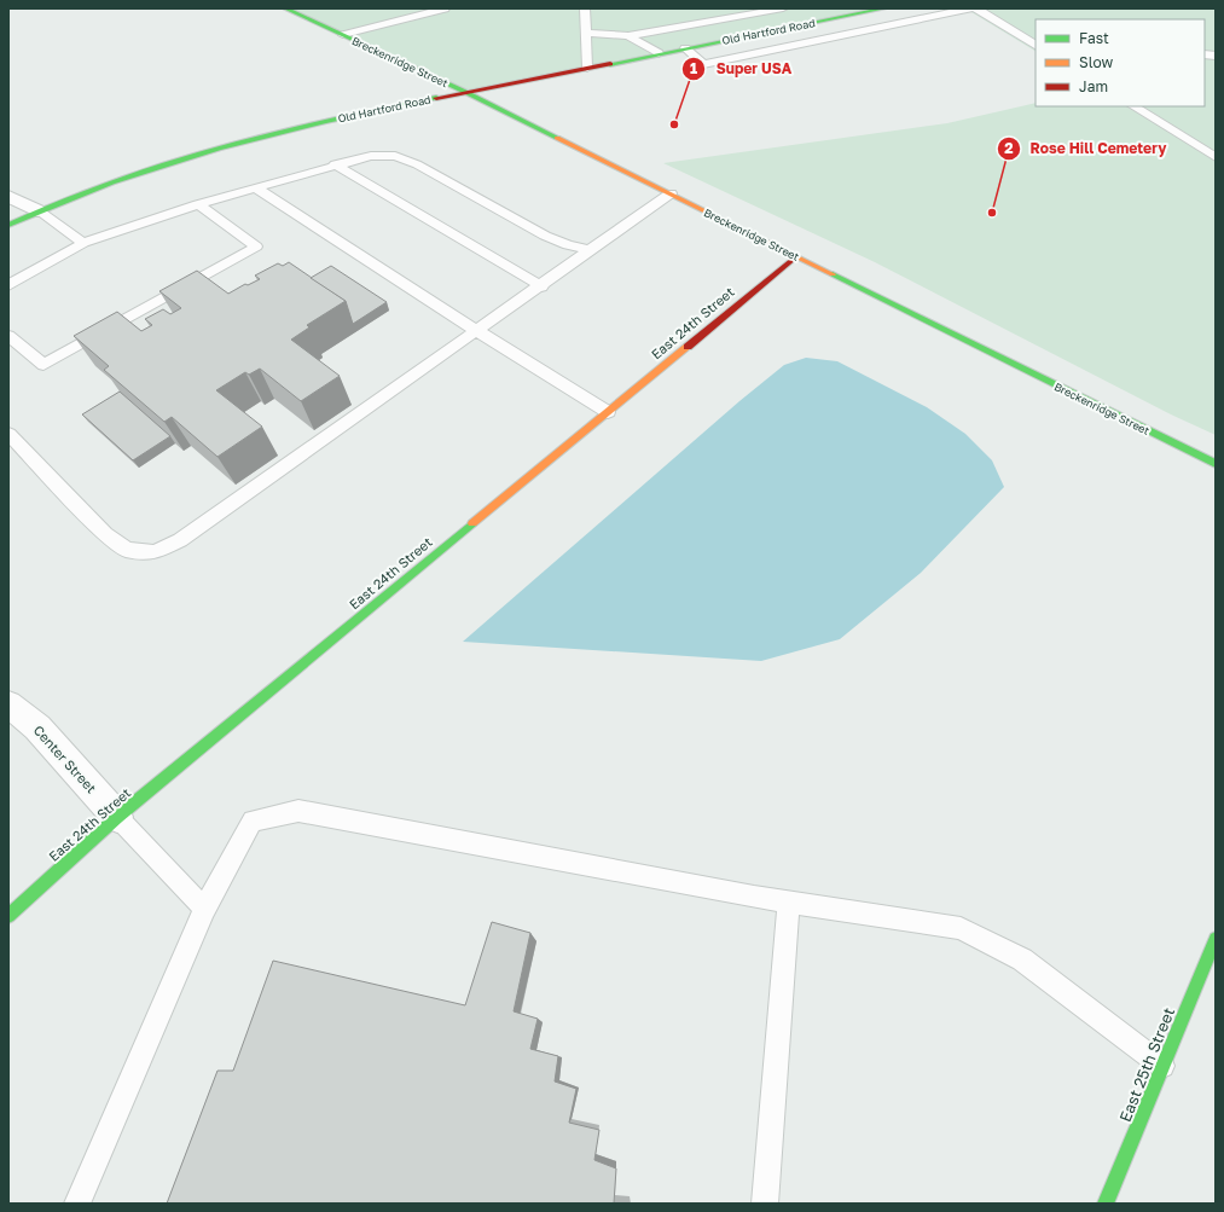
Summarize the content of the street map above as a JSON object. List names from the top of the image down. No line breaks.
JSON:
{"streets":{"main road":["Old Hartford Road","Breckenridge Street","East 24th Street","East 25th Street"],"street":["Center Street"]},"crossings":[["Old Hartford Road","Breckenridge Street"],["Breckenridge Street","East 24th Street"],["East 24th Street","Center Street"]],"places":["Super USA","Rose Hill Cemetery"],"legend":["Fast","Slow","Jam"]}
